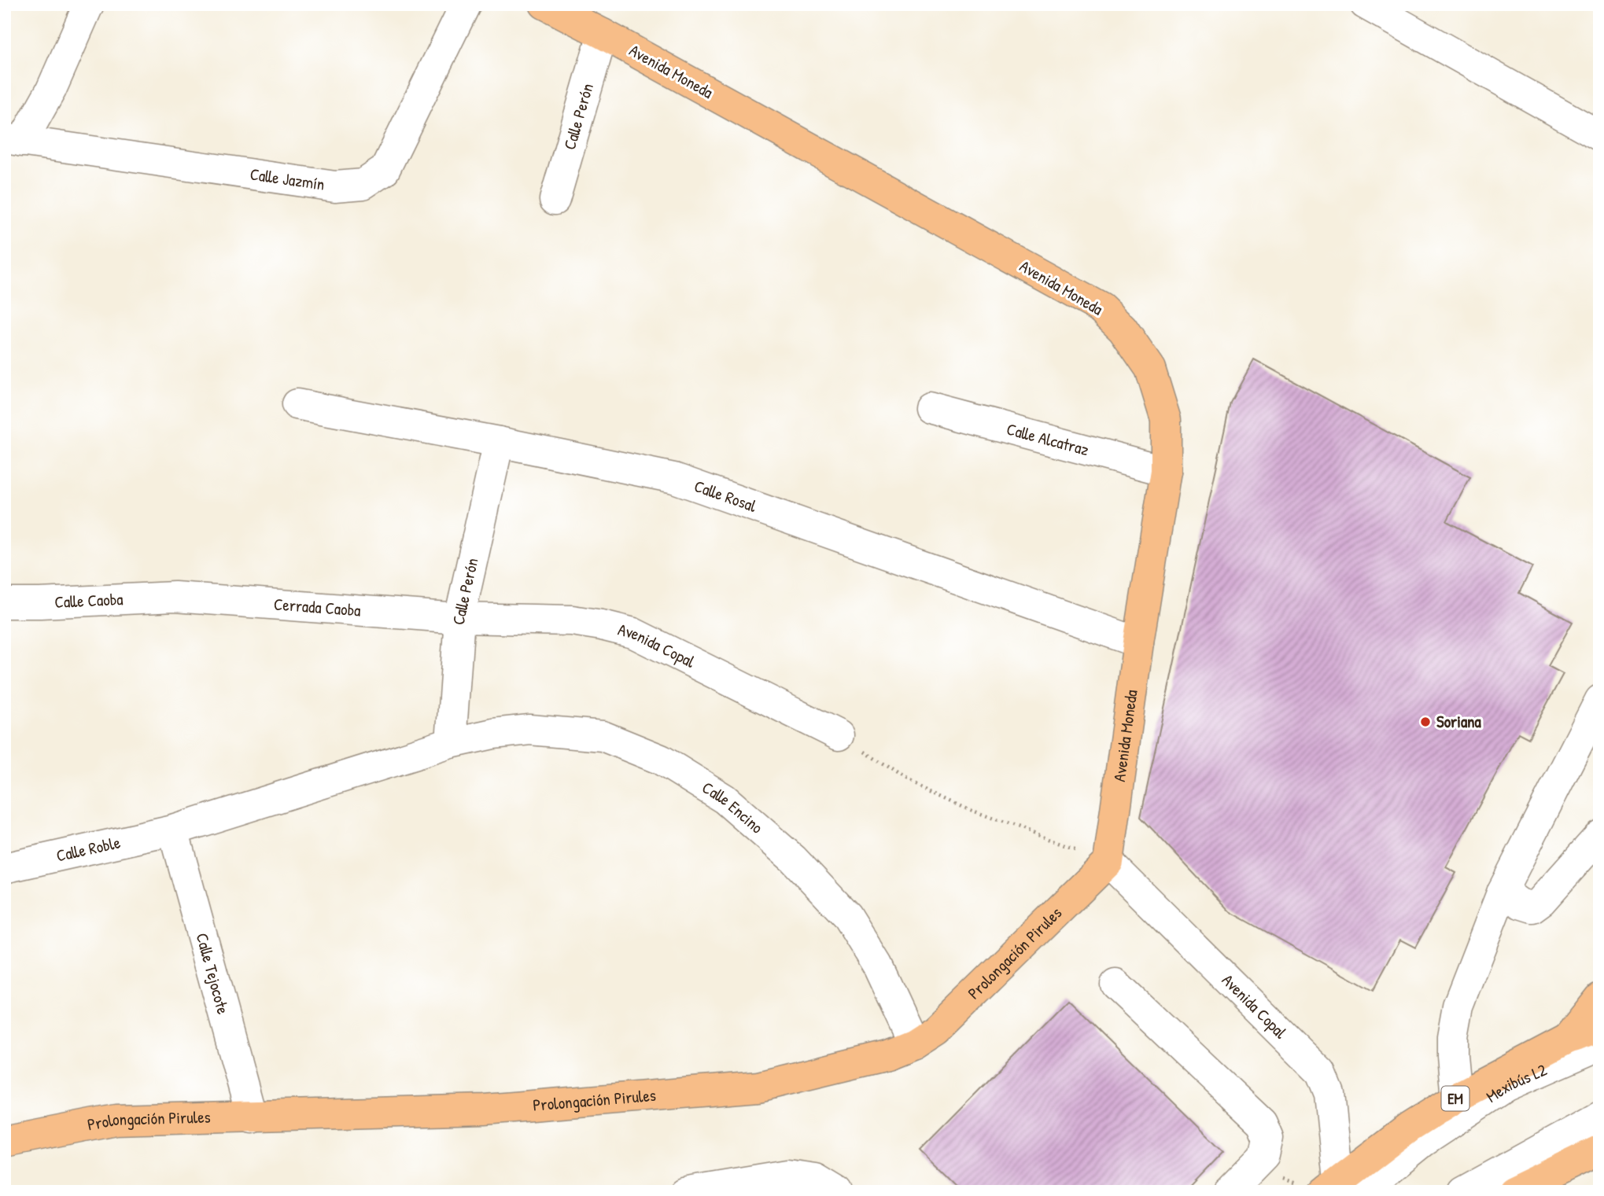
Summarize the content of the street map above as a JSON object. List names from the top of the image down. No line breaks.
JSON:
{"streets":{"main road":["Avenida Moneda","Prolongación Pirules","EM"],"street":["Calle Perón","Calle Jazmín","Calle Alcatraz","Calle Rosal","Calle Caoba","Cerrada Caoba","Avenida Copal","Calle Encino","Calle Roble","Calle Tejocote","Mexibús L2"]},"crossings":[["Avenida Moneda","Calle Perón"],["Avenida Moneda","Calle Alcatraz"],["Avenida Moneda","Calle Rosal"],["Avenida Moneda","Avenida Copal"],["Avenida Moneda","Prolongación Pirules"],["Calle Perón","Calle Rosal"],["Calle Perón","Cerrada Caoba"],["Calle Perón","Avenida Copal"],["Calle Perón","Calle Encino"],["Calle Caoba","Cerrada Caoba"],["Cerrada Caoba","Avenida Copal"],["Avenida Copal","Prolongación Pirules"],["Avenida Copal","Mexibús L2"],["Avenida Copal","EM"],["Calle Encino","Calle Roble"],["Calle Encino","Prolongación Pirules"],["Calle Encino","Calle Tejocote"],["Calle Roble","Calle Tejocote"],["Prolongación Pirules","Calle Tejocote"],["Mexibús L2","EM"]],"places":["Soriana"]}
